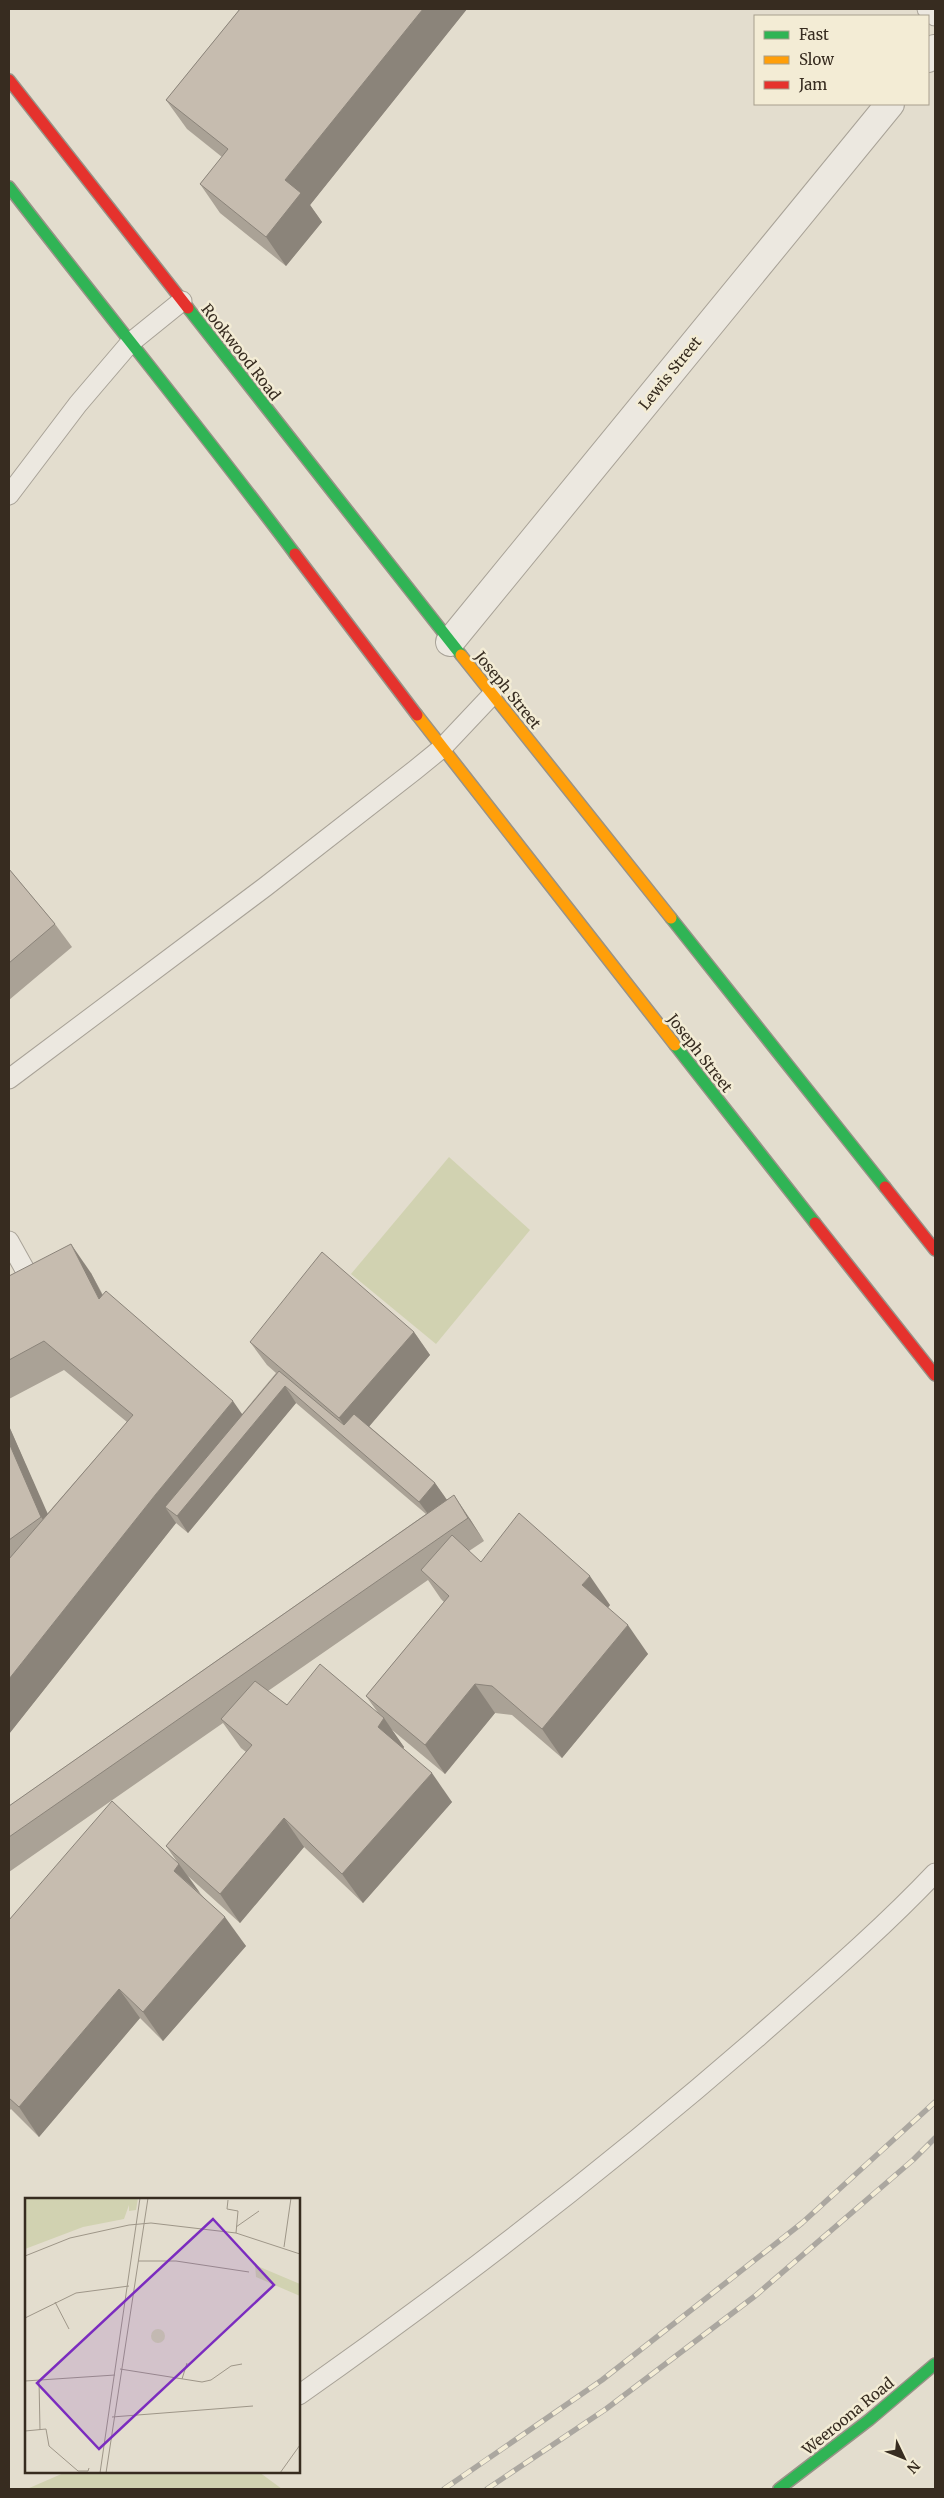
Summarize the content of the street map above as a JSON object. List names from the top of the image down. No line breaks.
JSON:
{"streets":{"main road":["Rookwood Road","Joseph Street","Weeroona Road"],"street":["Lewis Street"]},"crossings":[["Rookwood Road","Lewis Street"],["Rookwood Road","Joseph Street"],["Lewis Street","Joseph Street"]],"legend":["Fast","Slow","Jam"],"north":"bottom right"}
